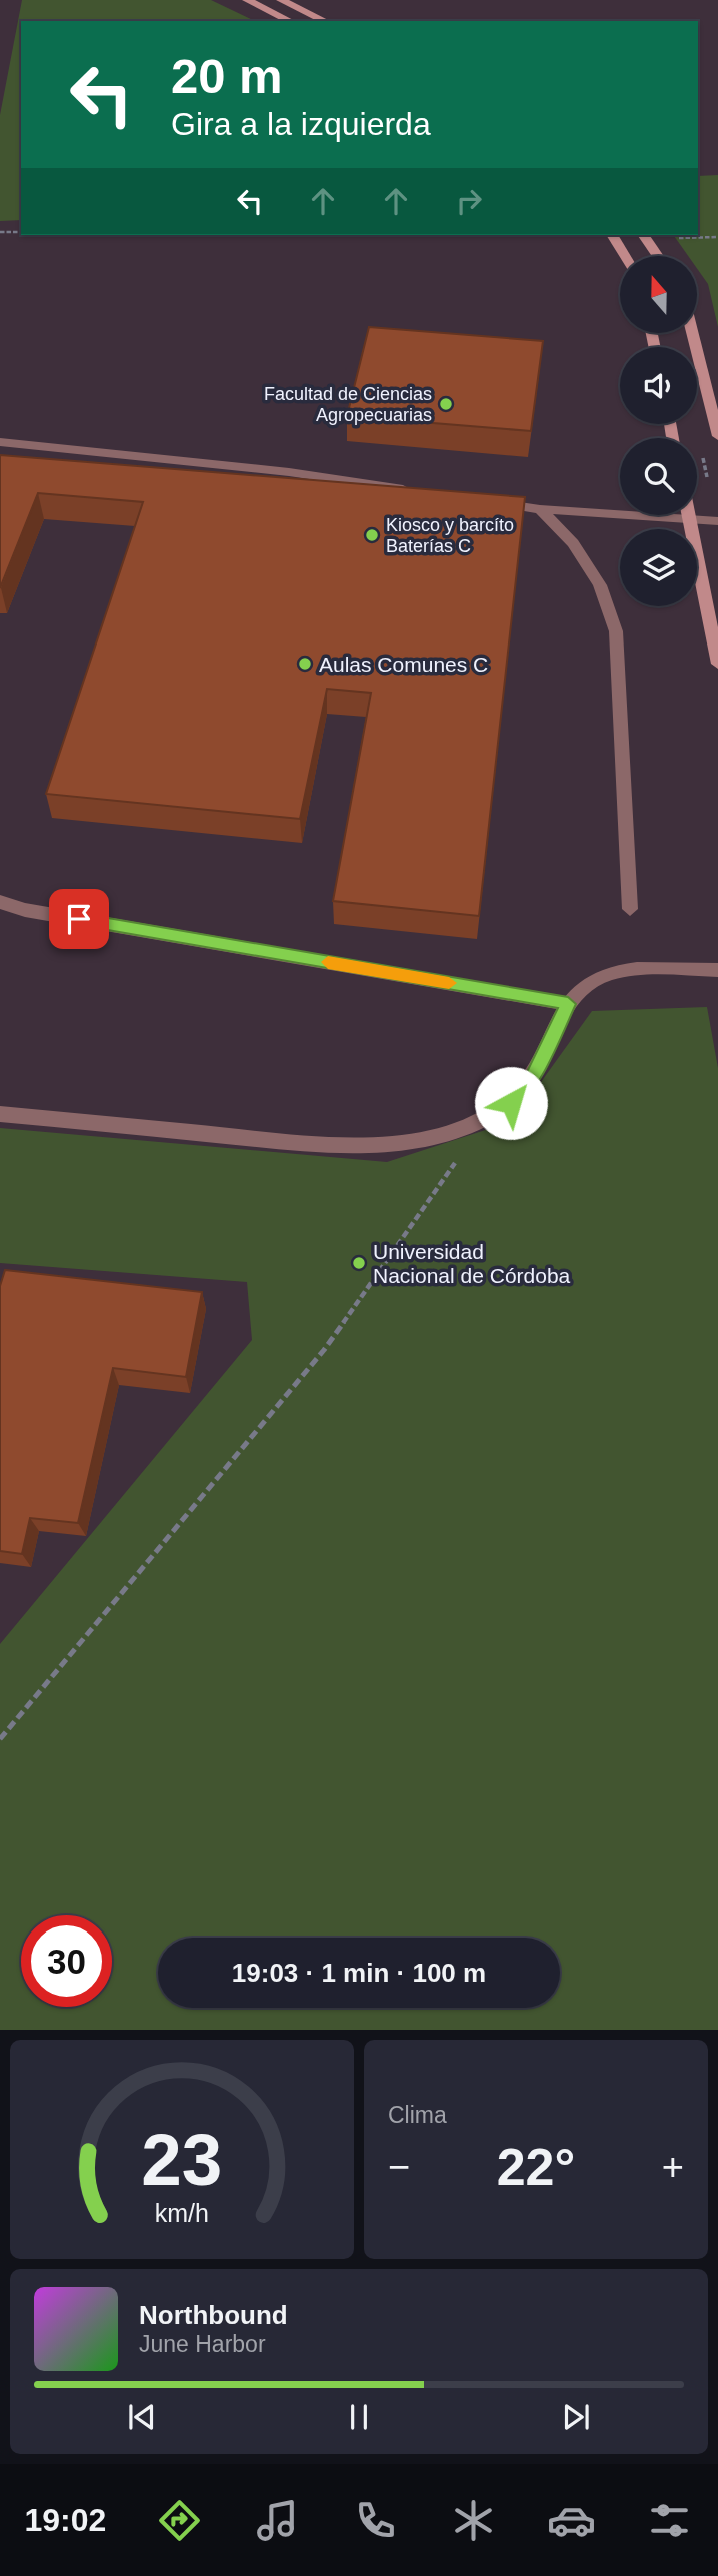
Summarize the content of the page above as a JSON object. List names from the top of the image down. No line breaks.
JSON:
{"places":["Facultad de Ciencias Agropecuarias","Kiosco y barcíto Baterías C","Aulas Comunes C","Universidad Nacional de Córdoba"],"north":"top","page":{"turn":["20 m","Gira a la izquierda"],"limit":"30","trip":"19:03 · 1 min · 100 m","tile":"Clima","heat":["−","22°","+"],"song":["Northbound","June Harbor"],"tabs":"19:02","gauge":["23","km/h"]}}
